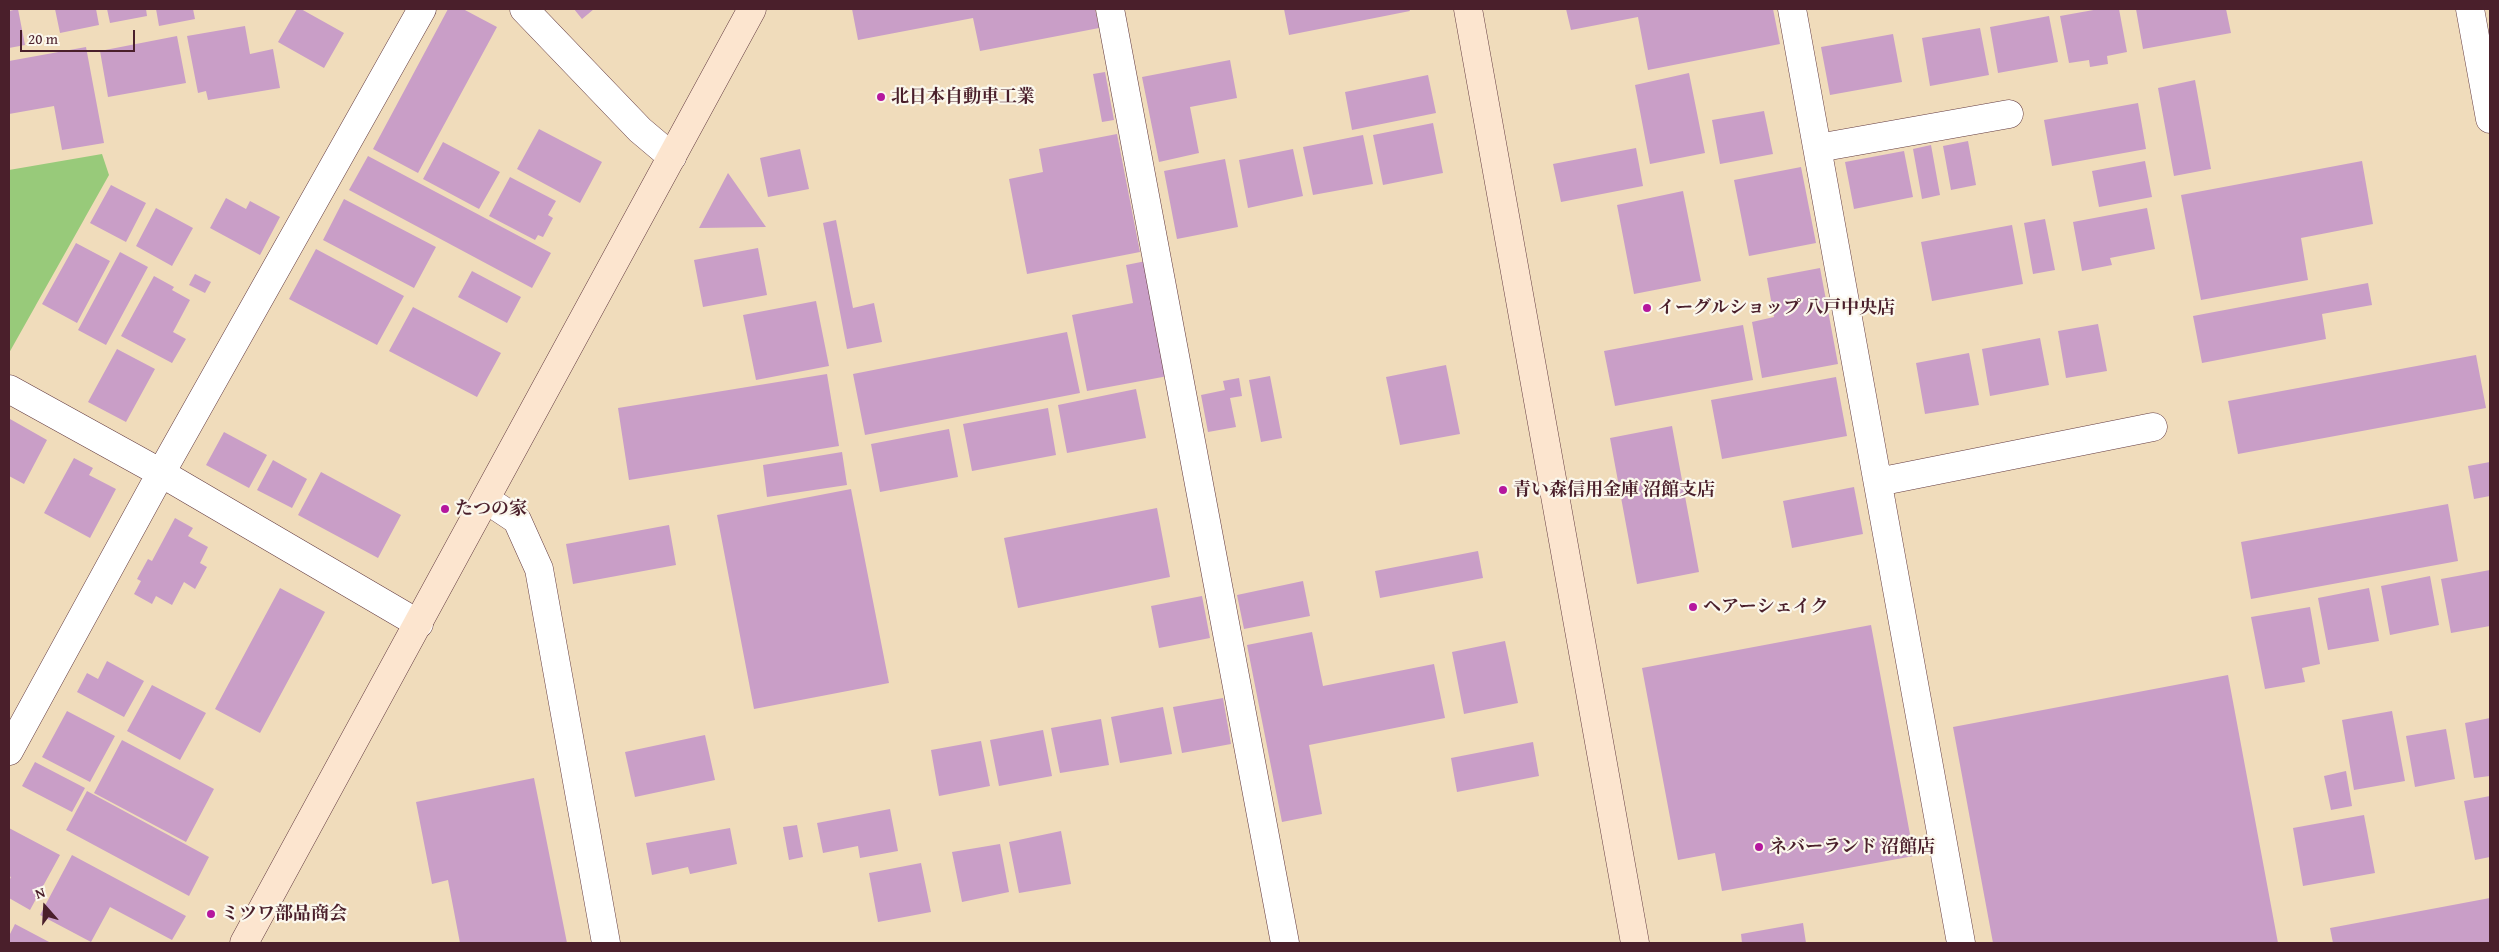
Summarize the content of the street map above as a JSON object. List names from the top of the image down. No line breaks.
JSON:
{"places":["北日本自動車工業","イーグルショップ 八戸中央店","青い森信用金庫 沼館支店","たつの家","ヘアーシェイク","ネバーランド 沼館店","ミツワ部品商会"],"scale_bar":"20 m","north":"top"}
